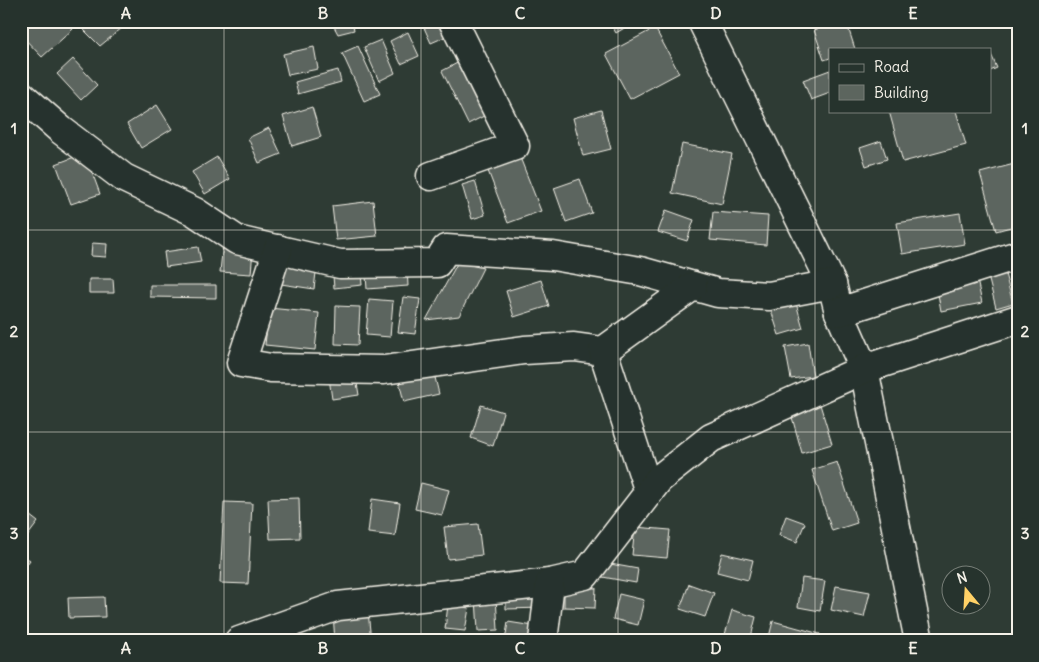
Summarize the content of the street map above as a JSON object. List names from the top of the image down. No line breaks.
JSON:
{"legend":["Road","Building"],"north":"top","grid":{"columns":["A","B","C","D","E"],"rows":["1","2","3"]}}
